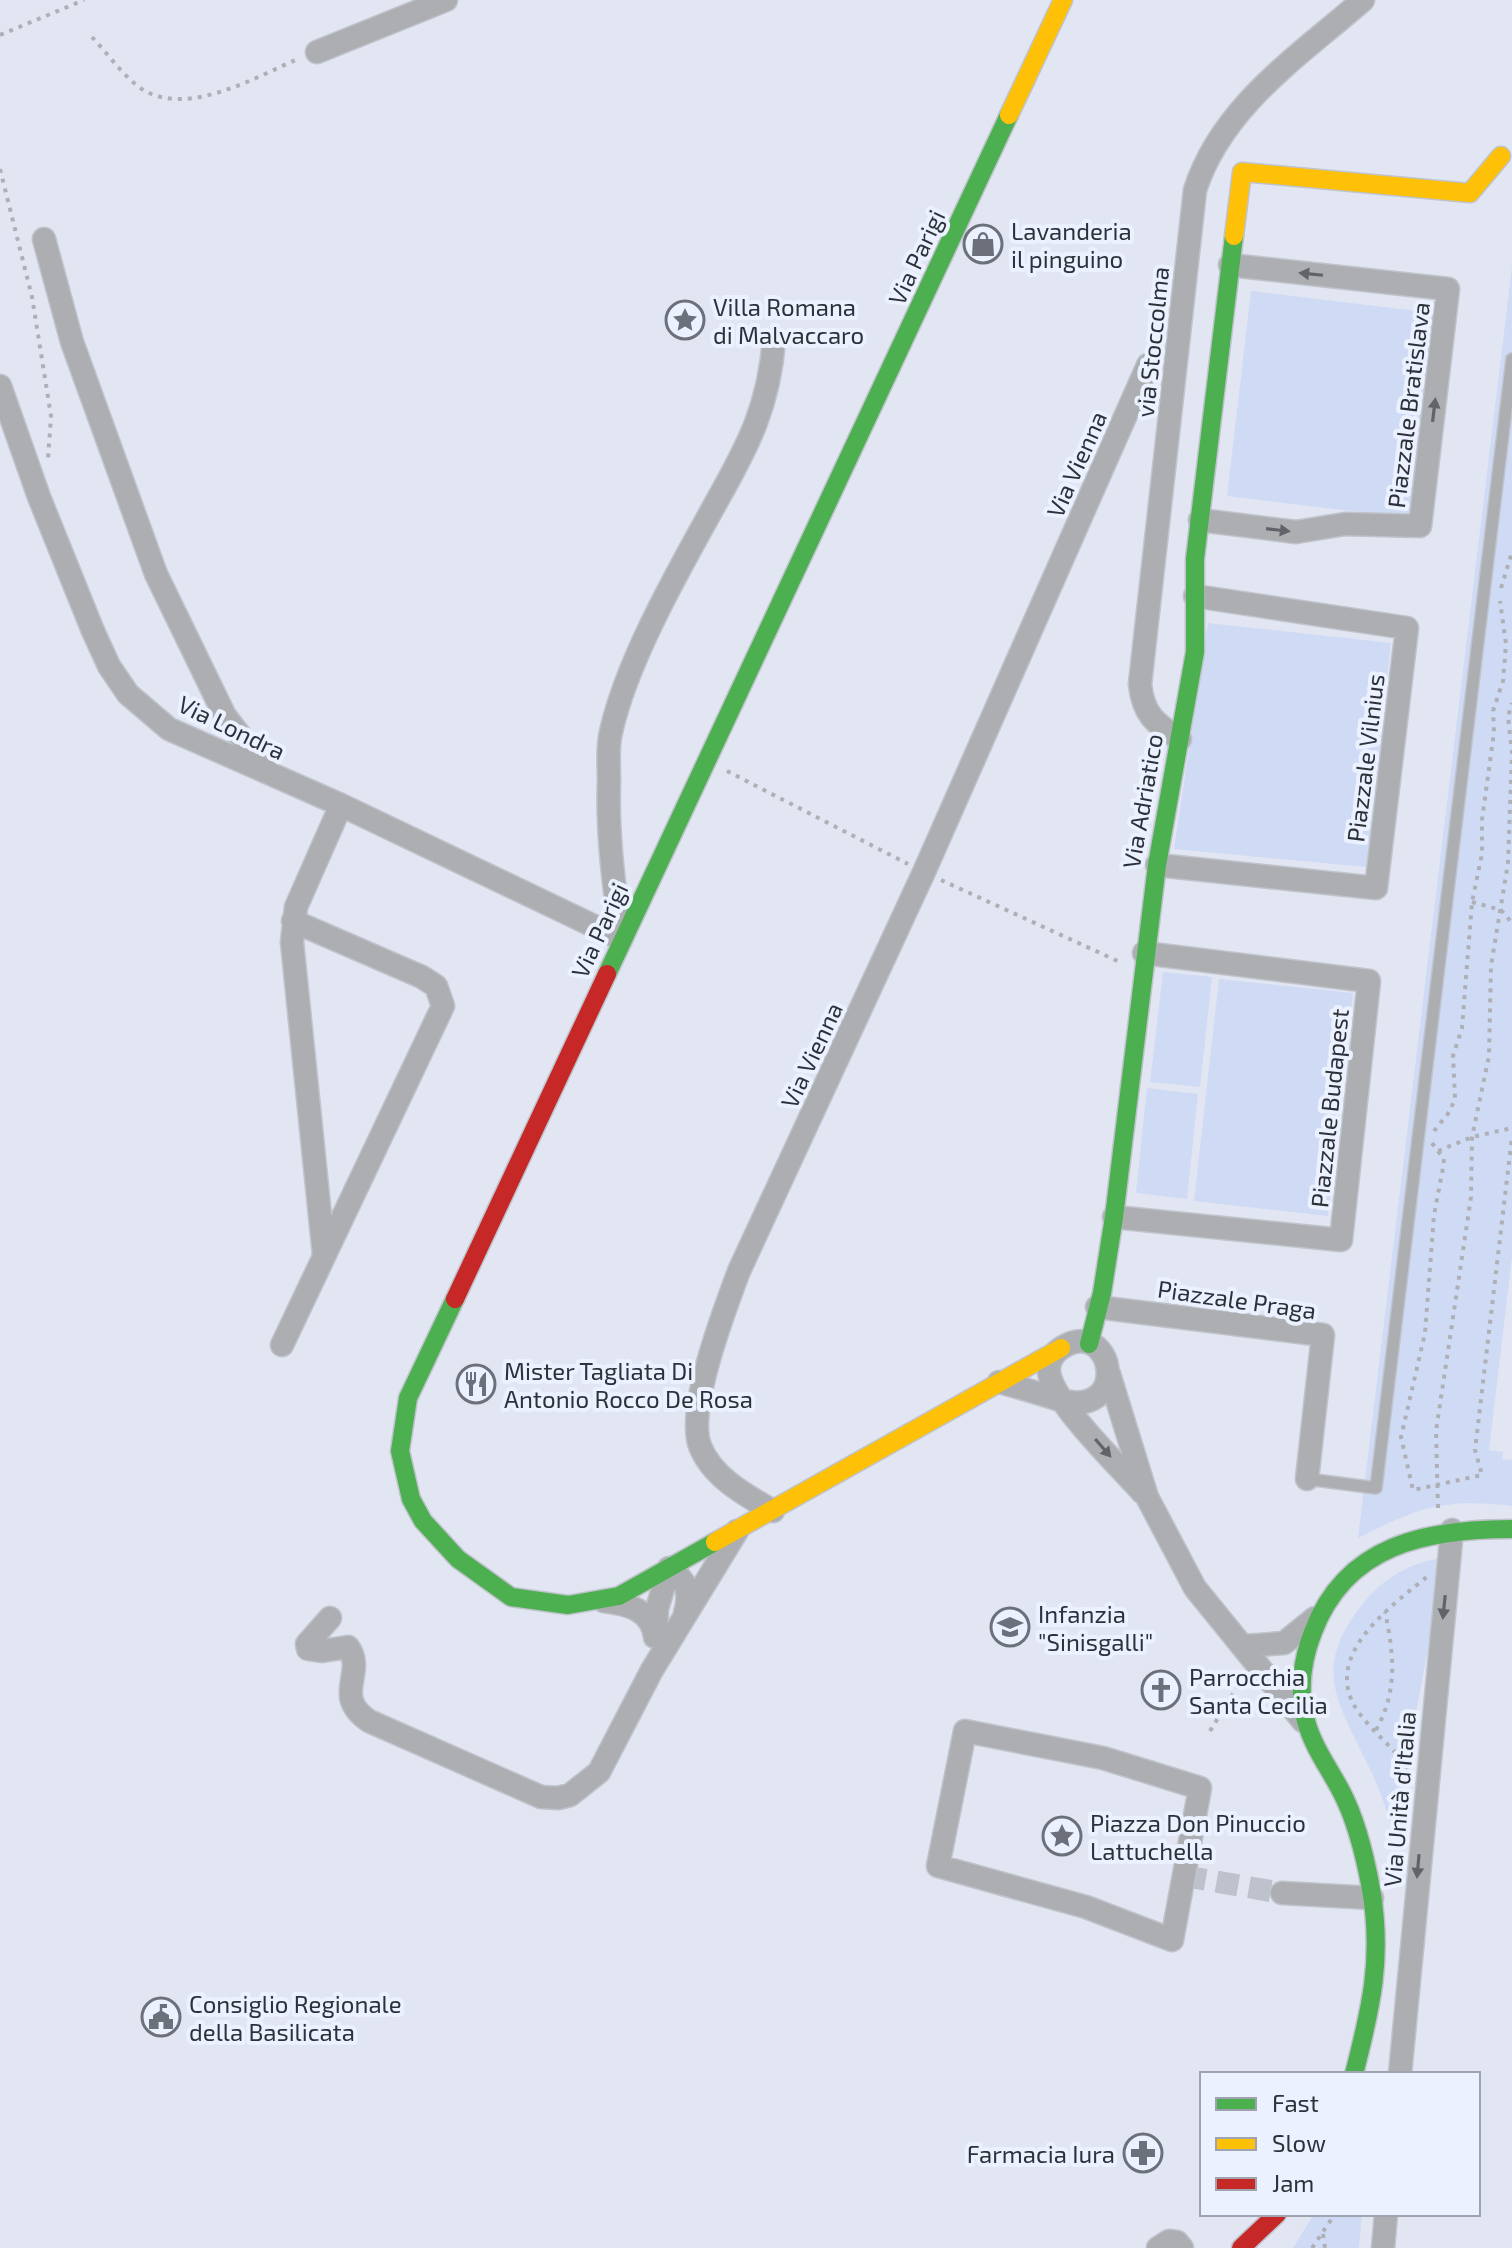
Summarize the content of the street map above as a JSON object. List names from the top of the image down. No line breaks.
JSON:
{"streets":{"street":["Via Parigi","via Stoccolma","Piazzale Bratislava","Via Vienna","Via Londra","Piazzale Vilnius","Via Adriatico","Piazzale Budapest","Piazzale Praga","Via Unità d'Italia"]},"crossings":[["Via Parigi","Via Vienna"],["Via Parigi","Via Londra"],["via Stoccolma","Via Adriatico"],["Piazzale Bratislava","Via Adriatico"],["Piazzale Vilnius","Via Adriatico"],["Via Adriatico","Piazzale Budapest"],["Via Adriatico","Piazzale Praga"]],"places":{"shop":["Lavanderia il pinguino"],"place":["Villa Romana di Malvaccaro","Piazza Don Pinuccio Lattuchella"],"restaurant":["Mister Tagliata Di Antonio Rocco De Rosa"],"school or university":["Infanzia \"Sinisgalli\""],"church":["Parrocchia Santa Cecilia"],"public building":["Consiglio Regionale della Basilicata"],"pharmacy":["Farmacia Iura"]},"legend":["Fast","Slow","Jam"]}
